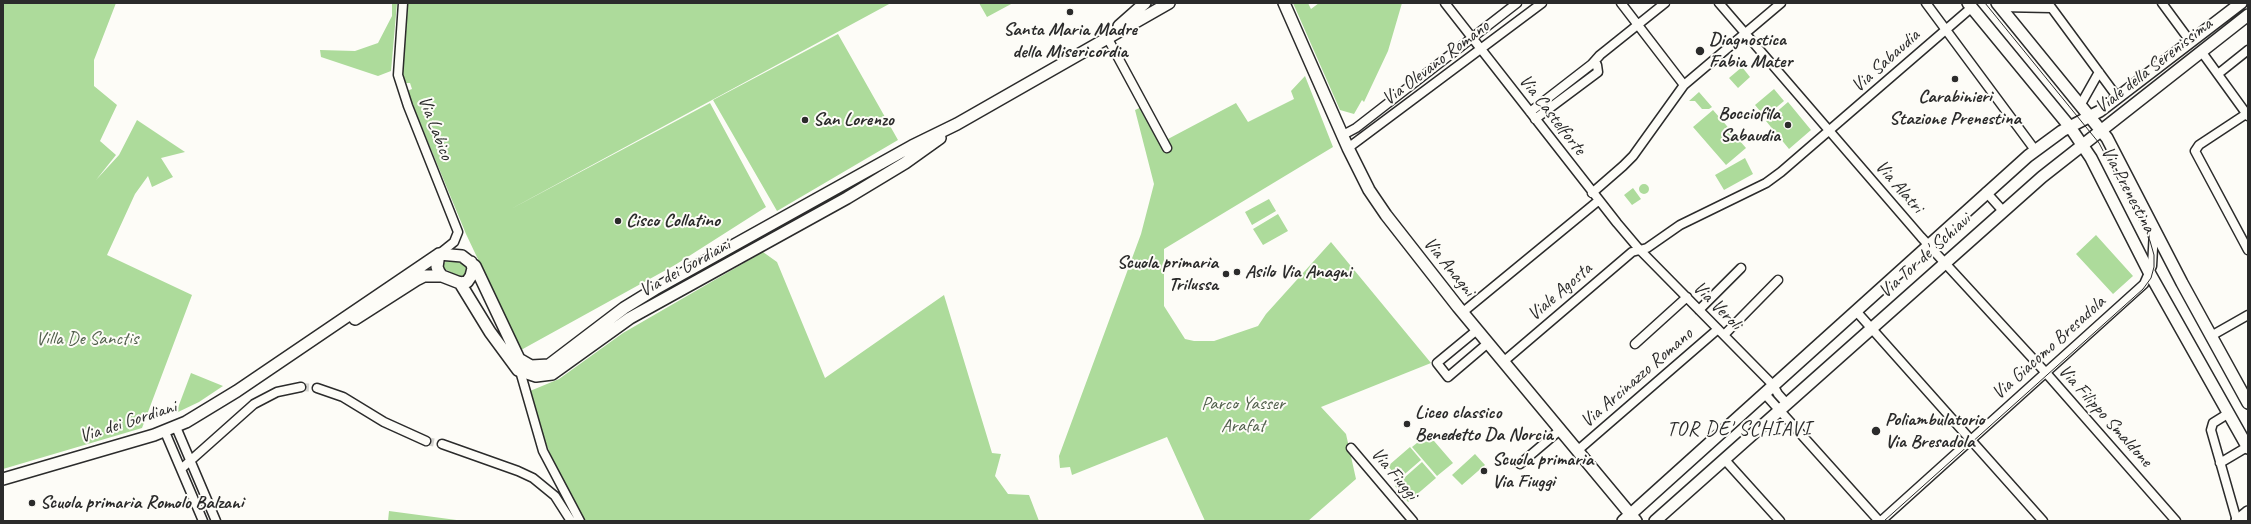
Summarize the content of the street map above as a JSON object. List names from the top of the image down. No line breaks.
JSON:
{"streets":{"street":["Via Sabaudia","Via Olevano Romano","Viale della Serenissima","Via Castelforte","Via Labico","Via Alatri","Via Prenestina","Via Tor de' Schiavi","Via Anagni","Via dei Gordiani","Viale Agosta","Via Veroli","Via Giacomo Bresadola","Via Arcinazzo Romano","Via Filippo Smaldone","Via Fiuggi"]},"crossings":[["Via Sabaudia","Via Alatri"],["Via Sabaudia","Via Prenestina"],["Via Sabaudia","Viale Agosta"],["Via Olevano Romano","Via Castelforte"],["Via Olevano Romano","Via Anagni"],["Viale della Serenissima","Via Prenestina"],["Viale della Serenissima","Via Tor de' Schiavi"],["Via Castelforte","Via Veroli"],["Via Labico","Via dei Gordiani"],["Via Alatri","Via Tor de' Schiavi"],["Via Alatri","Via Filippo Smaldone"],["Via Prenestina","Via Tor de' Schiavi"],["Via Prenestina","Via Giacomo Bresadola"],["Via Tor de' Schiavi","Via Anagni"],["Via Tor de' Schiavi","Via Veroli"],["Via Tor de' Schiavi","Via Filippo Smaldone"],["Via Anagni","Viale Agosta"],["Via Anagni","Via Arcinazzo Romano"],["Viale Agosta","Via Veroli"],["Via Veroli","Via Arcinazzo Romano"],["Via Giacomo Bresadola","Via Filippo Smaldone"]],"districts":["TOR DE' SCHIAVI"],"parks":["Villa De Sanctis","Parco Yasser Arafat"],"places":["Santa Maria Madre della Misericordia","Diagnostica Fabia Mater","Carabinieri Stazione Prenestina","San Lorenzo","Bocciofila Sabaudia","Cisco Collatino","Asilo Via Anagni","Scuola primaria Trilussa","Liceo classico Benedetto Da Norcia","Poliambulatorio Via Bresadola","Scuola primaria Via Fiuggi","Scuola primaria Romolo Balzani"]}
